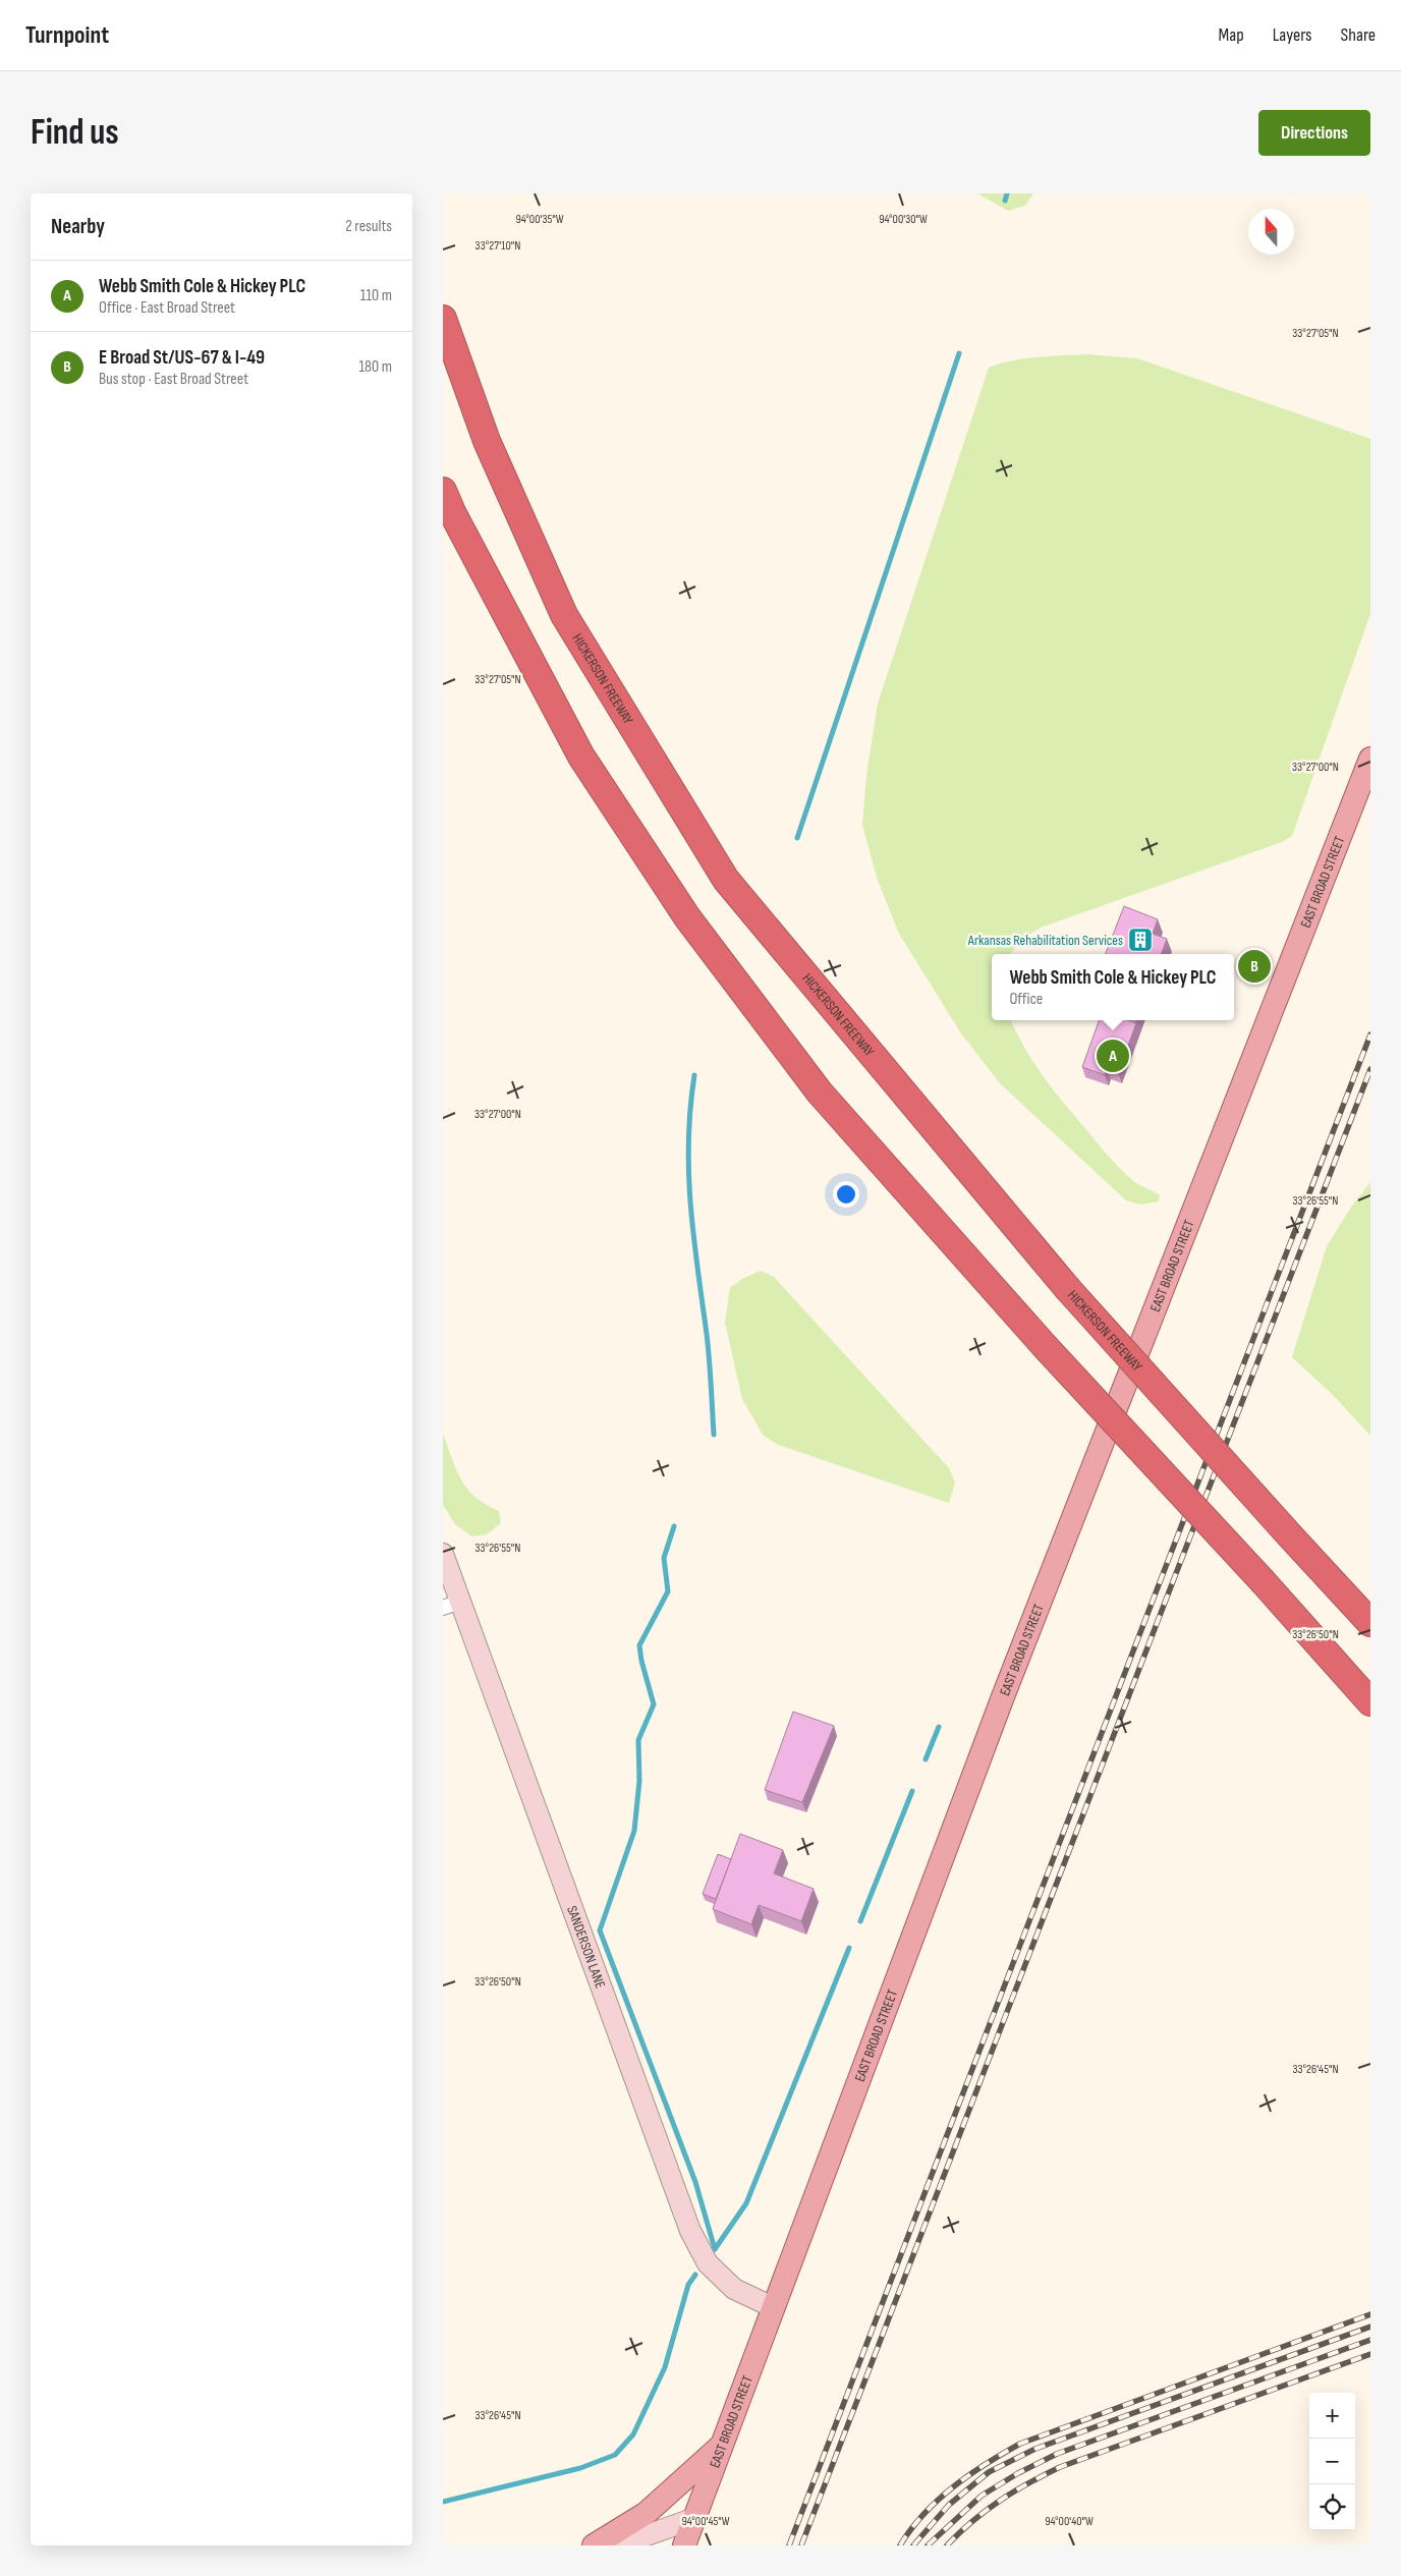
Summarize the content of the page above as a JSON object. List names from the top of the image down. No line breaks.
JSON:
{"streets":{"highway":["HICKERSON FREEWAY"],"main road":["EAST BROAD STREET"],"street":["SANDERSON LANE"]},"crossings":[["EAST BROAD STREET","SANDERSON LANE"]],"places":{"building":["Arkansas Rehabilitation Services"]},"north":"top","page":{"header":"Turnpoint","nav":["Map","Layers","Share"],"buttons":"Directions","title":"Find us","heading":["Nearby","2 results"],"list":[{"mark":"A","name":"Webb Smith Cole & Hickey PLC","note":"Office · East Broad Street","value":"110 m"},{"mark":"B","name":"E Broad St/US-67 & I-49","note":"Bus stop · East Broad Street","value":"180 m"}],"pins":["B","A"],"popup":["Webb Smith Cole & Hickey PLC","Office"],"map_buttons":["+","−"]},"coordinates":["94°00'35\"W","94°00'30\"W","33°27'10\"N","33°27'05\"N","33°27'00\"N","33°26'55\"N","33°26'50\"N","33°26'45\"N","94°00'45\"W","94°00'40\"W"]}
